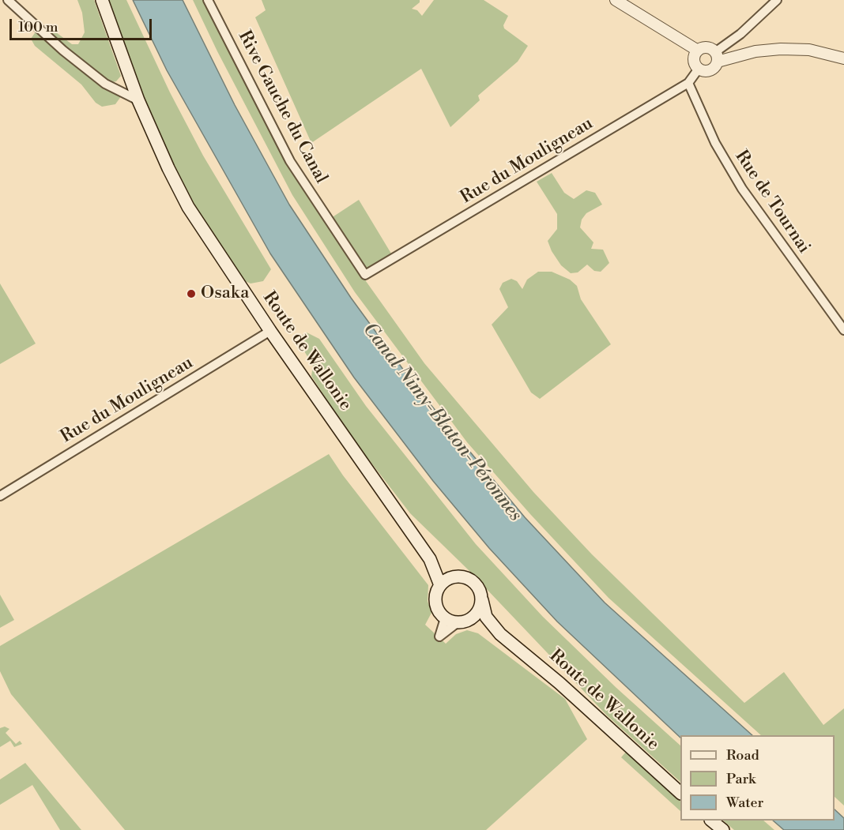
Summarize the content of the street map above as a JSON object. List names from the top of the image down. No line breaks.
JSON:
{"streets":{"main road":["Route de Wallonie"],"street":["Rive Gauche du Canal","Rue du Mouligneau","Rue de Tournai"]},"crossings":[["Rive Gauche du Canal","Rue du Mouligneau"],["Rue du Mouligneau","Rue de Tournai"],["Rue du Mouligneau","Route de Wallonie"]],"water":["Canal Nimy-Blaton-Péronnes"],"places":["Osaka"],"legend":["Road","Park","Water"],"scale_bar":"100 m"}
